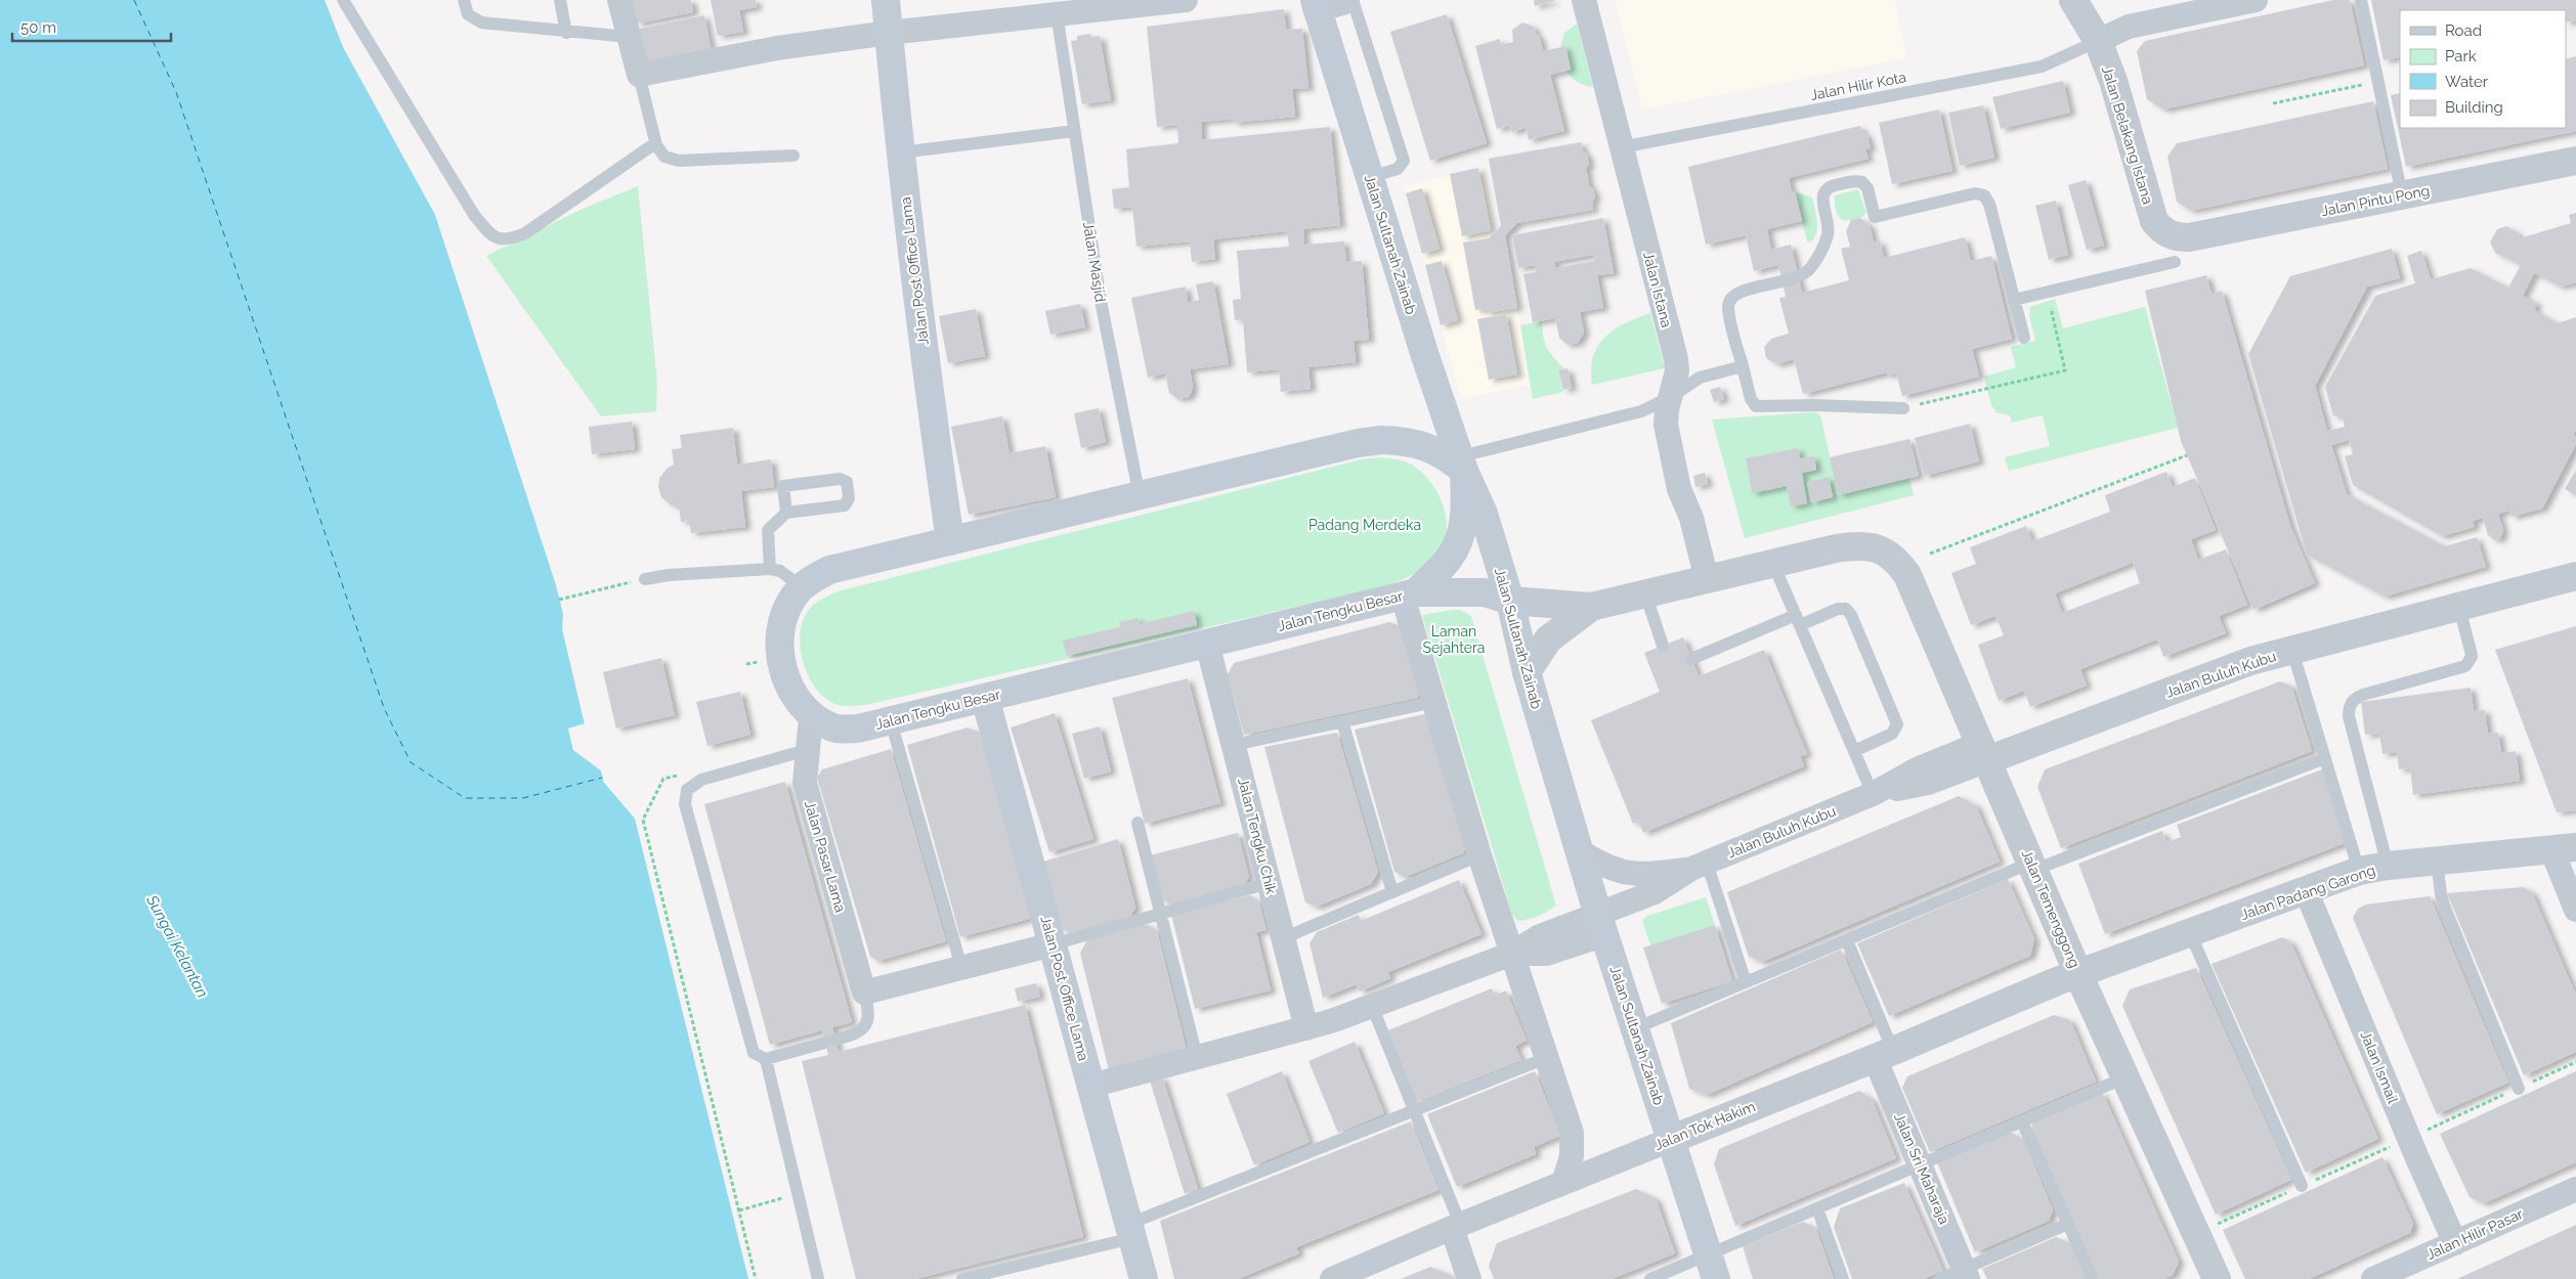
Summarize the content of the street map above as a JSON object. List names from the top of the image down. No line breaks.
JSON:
{"streets":{"main road":["Jalan Sultanah Zainab","Jalan Post Office Lama","Jalan Tengku Besar"],"street":["Jalan Belakang Istana","Jalan Pintu Pong","Jalan Istana","Jalan Buluh Kubu","Jalan Tengku Chik","Jalan Pasar Lama","Jalan Padang Garong","Jalan Temenggong","Jalan Ismail","Jalan Tok Hakim","Jalan Sri Maharaja","Jalan Hilir Pasar"],"lane":["Jalan Hilir Kota","Jalan Masjid"]},"crossings":[["Jalan Hilir Kota","Jalan Belakang Istana"],["Jalan Hilir Kota","Jalan Istana"],["Jalan Belakang Istana","Jalan Pintu Pong"],["Jalan Sultanah Zainab","Jalan Tengku Besar"],["Jalan Sultanah Zainab","Jalan Buluh Kubu"],["Jalan Sultanah Zainab","Jalan Tok Hakim"],["Jalan Masjid","Jalan Tengku Besar"],["Jalan Post Office Lama","Jalan Tengku Besar"],["Jalan Tengku Besar","Jalan Tengku Chik"],["Jalan Tengku Besar","Jalan Pasar Lama"],["Jalan Buluh Kubu","Jalan Temenggong"],["Jalan Padang Garong","Jalan Temenggong"],["Jalan Padang Garong","Jalan Ismail"],["Jalan Padang Garong","Jalan Tok Hakim"],["Jalan Temenggong","Jalan Tok Hakim"],["Jalan Ismail","Jalan Hilir Pasar"],["Jalan Tok Hakim","Jalan Sri Maharaja"]],"water":["Sungai Kelantan"],"parks":["Padang Merdeka","Laman Sejahtera"],"legend":["Road","Park","Water","Building"],"scale_bar":"50 m"}
